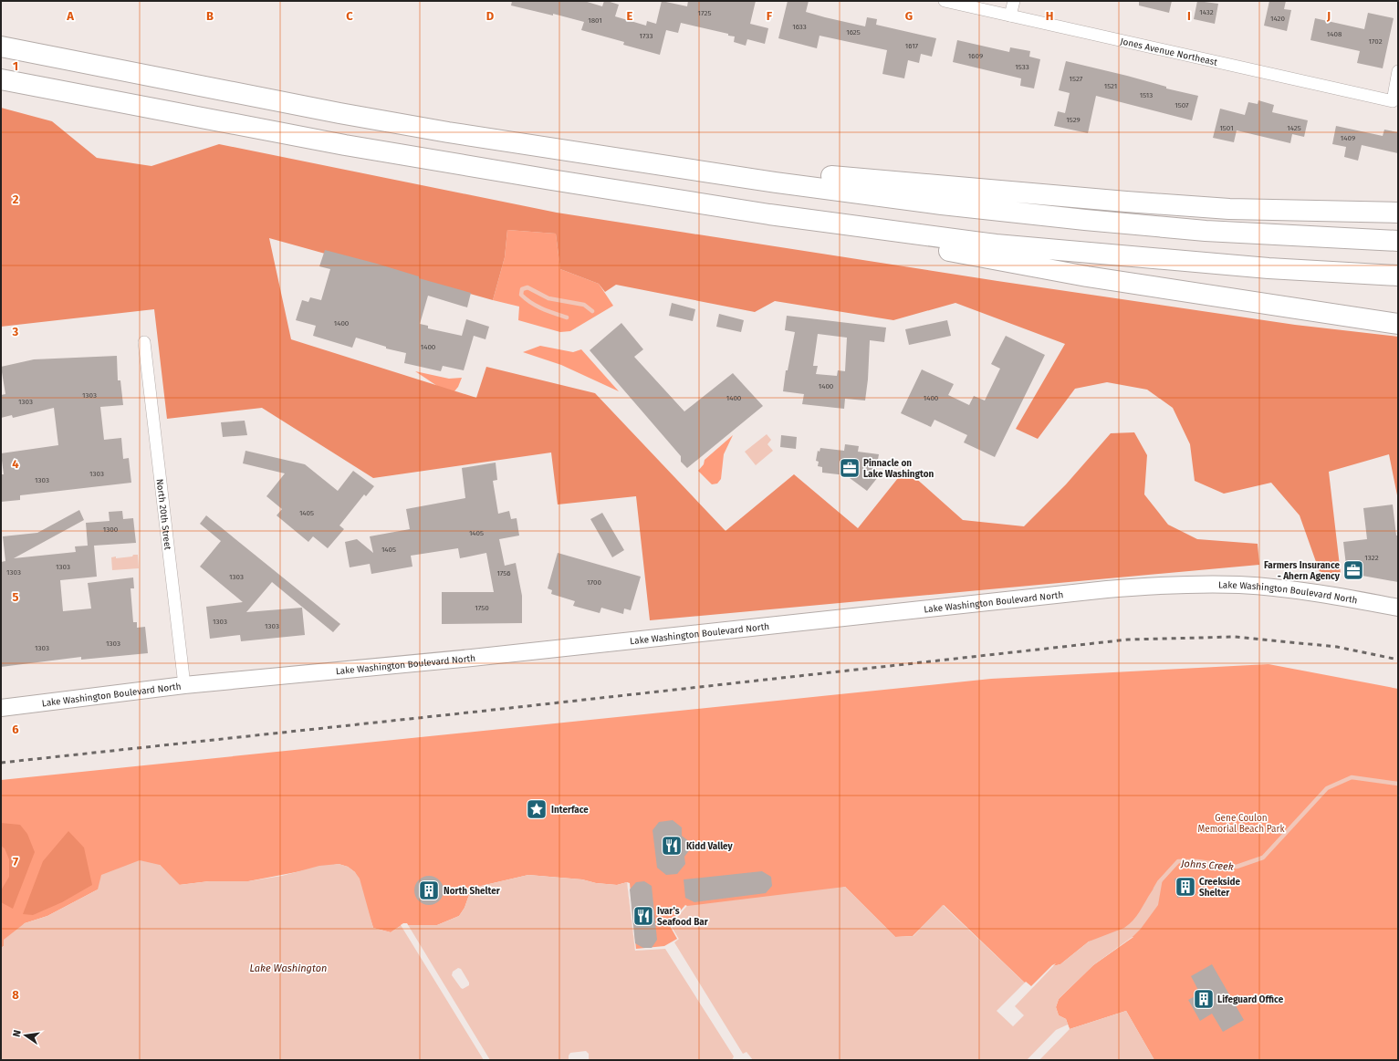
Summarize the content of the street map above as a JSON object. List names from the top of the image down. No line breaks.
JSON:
{"streets":{"street":["Jones Avenue Northeast","North 20th Street","Lake Washington Boulevard North"]},"crossings":[["North 20th Street","Lake Washington Boulevard North"]],"water":["Johns Creek","Lake Washington"],"parks":["Gene Coulon Memorial Beach Park"],"places":{"office":["Pinnacle on Lake Washington","Farmers Insurance - Ahern Agency"],"place":["Interface"],"restaurant":["Kidd Valley","Ivar's Seafood Bar"],"building":["Creekside Shelter","North Shelter","Lifeguard Office"]},"house_numbers":["1432","1725","1420","1801","1633","1625","1408","1733","1702","1617","1609","1533","1527","1521","1513","1507","1529","1501","1425","1409","1400","1400","1400","1303","1400","1400","1303","1303","1303","1405","1300","1405","1405","1322","1303","1303","1756","1303","1700","1750","1303","1303","1303","1303"],"north":"left","grid":{"columns":["A","B","C","D","E","F","G","H","I","J"],"rows":["1","2","3","4","5","6","7","8"]}}
